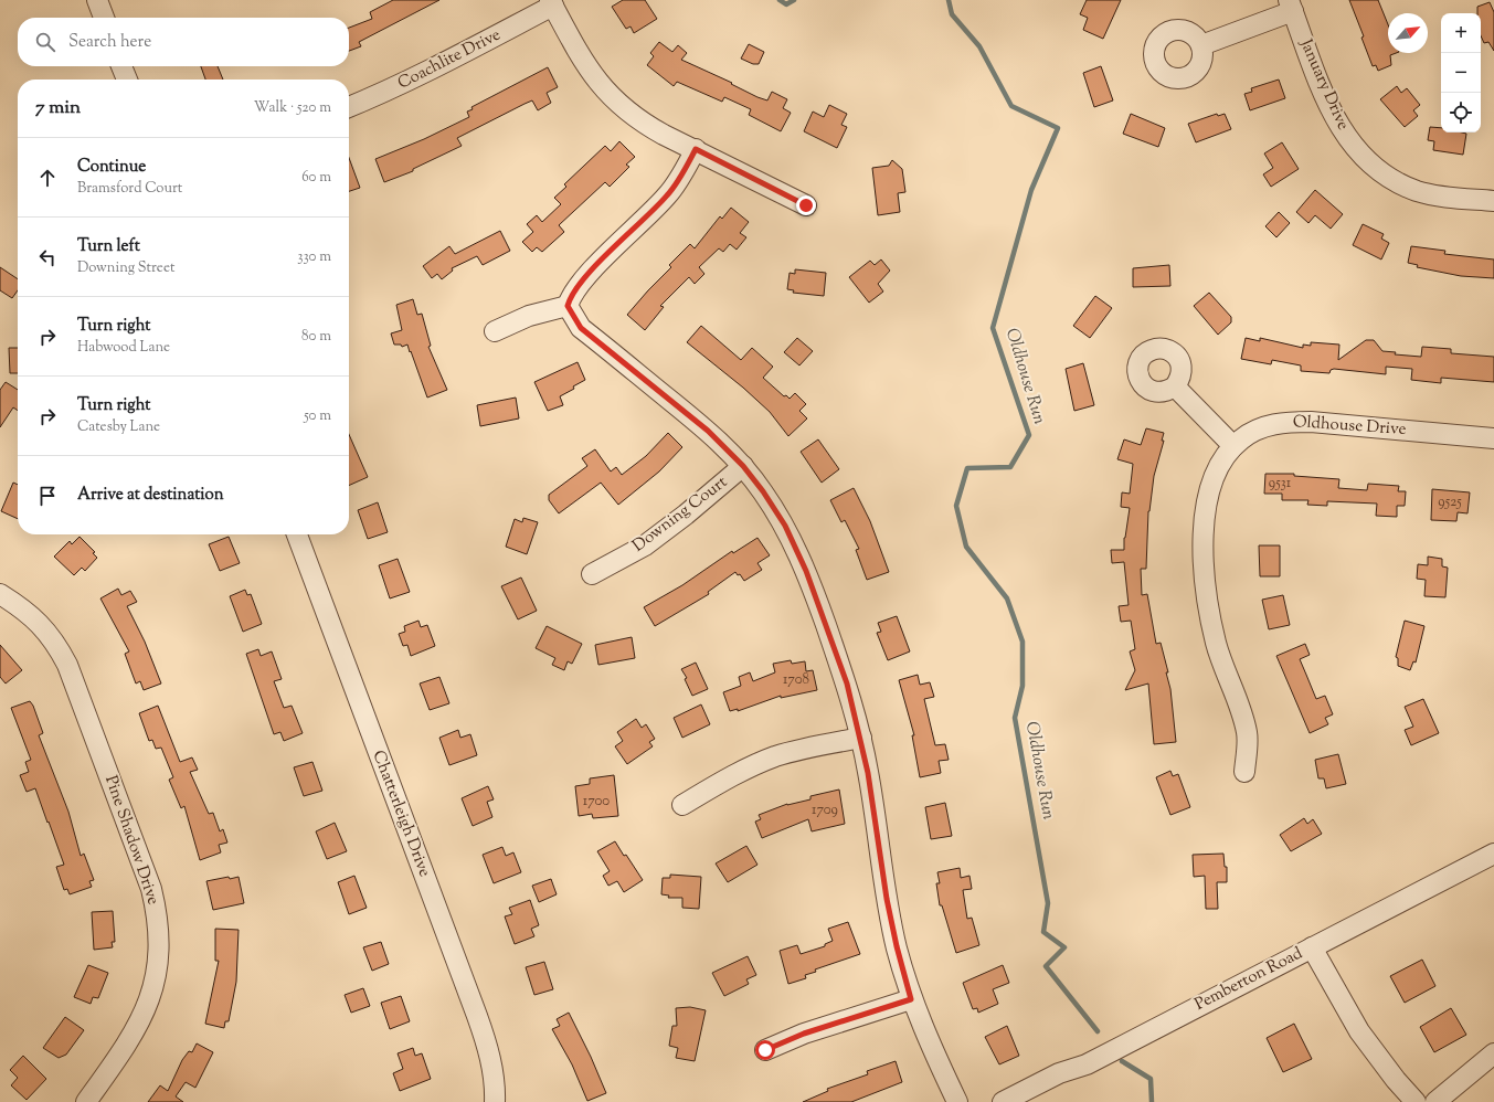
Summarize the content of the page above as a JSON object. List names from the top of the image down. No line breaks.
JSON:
{"streets":{"street":["Coachlite Drive","January Drive","Oldhouse Drive","Downing Court","Chatterleigh Drive","Pine Shadow Drive","Pemberton Road"]},"water":["Oldhouse Run"],"house_numbers":["9531","9525","1708","1700","1709"],"north":"top right","page":{"map_buttons":["+","−"],"search":"Search here","heading":["7 min","Walk · 520 m"],"list":[["Continue","Bramsford Court","60 m"],["Turn left","Downing Street","330 m"],["Turn right","Habwood Lane","80 m"],["Turn right","Catesby Lane","50 m"],"Arrive at destination"]}}
